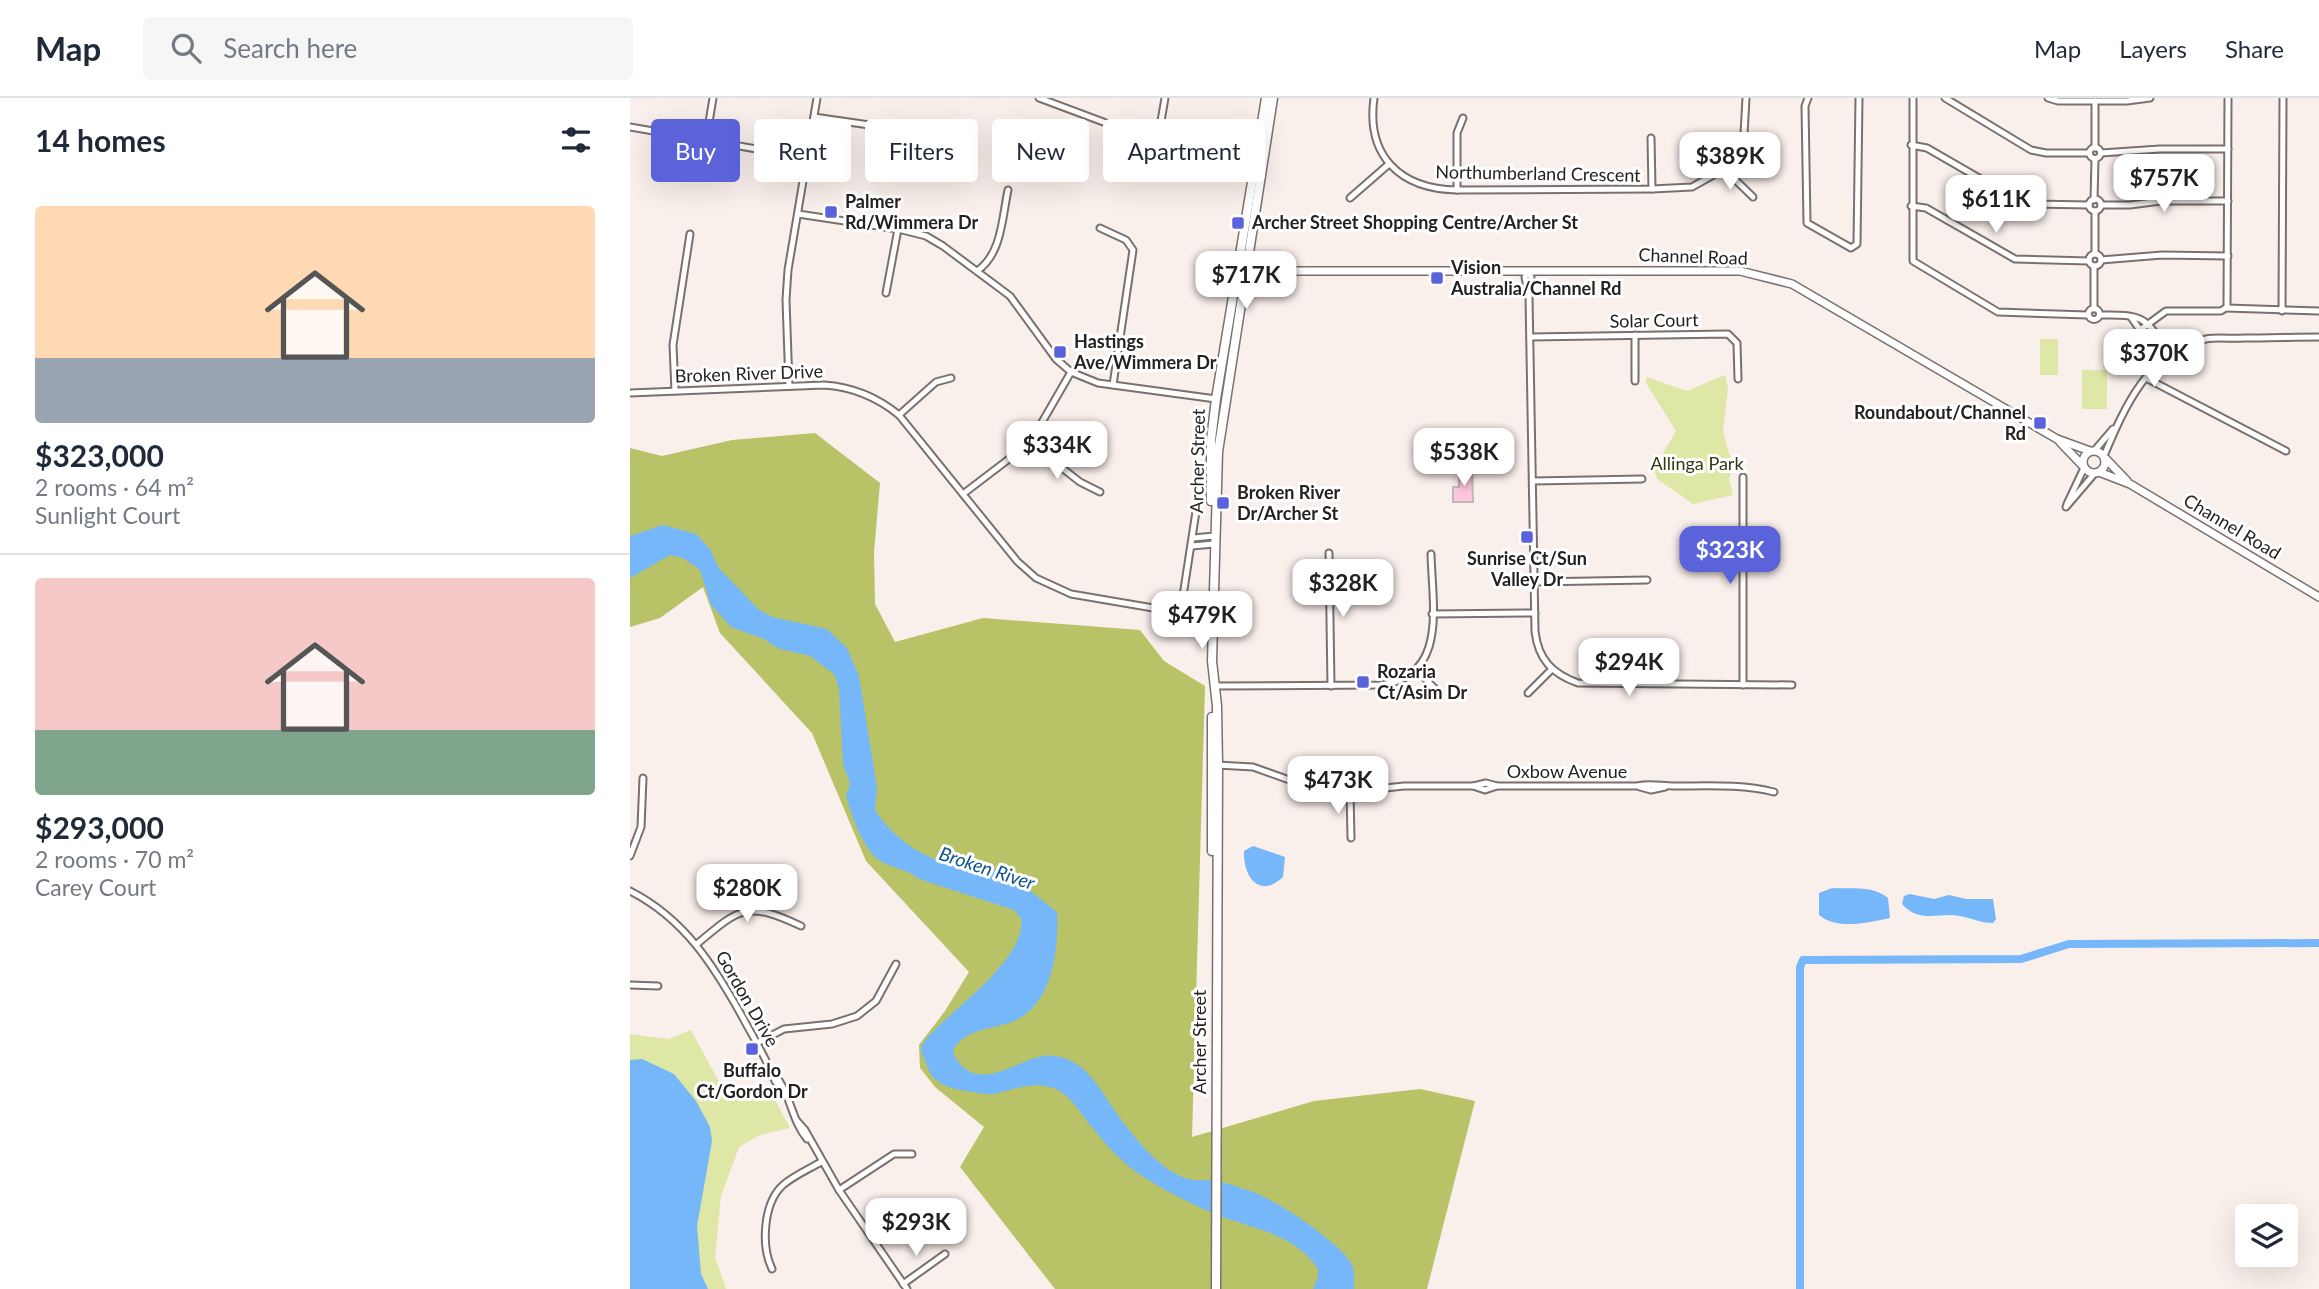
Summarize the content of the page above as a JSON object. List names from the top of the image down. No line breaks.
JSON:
{"streets":{"main road":["Archer Street"],"street":["Northumberland Crescent","Channel Road","Solar Court","Broken River Drive","Oxbow Avenue","Gordon Drive"]},"crossings":[["Channel Road","Archer Street"],["Archer Street","Oxbow Avenue"]],"water":["Broken River"],"parks":["Allinga Park"],"places":{"transit":["Palmer Rd/Wimmera Dr","Archer Street Shopping Centre/Archer St","Vision Australia/Channel Rd","Hastings Ave/Wimmera Dr","Roundabout/Channel Rd","Broken River Dr/Archer St","Sunrise Ct/Sun Valley Dr","Rozaria Ct/Asim Dr","Buffalo Ct/Gordon Dr"]},"page":{"header":"Map","search":"Search here","nav":["Map","Layers","Share"],"heading":"14 homes","chip":["Buy","Rent","Filters","New","Apartment"],"price":["$389K","$757K","$611K","$717K","$370K","$334K","$538K","$323K","$328K","$479K","$294K","$473K","$280K","$293K"],"list":[{"name":"$323,000","note":"2 rooms · 64 m² · Sunlight Court"},{"name":"$293,000","note":"2 rooms · 70 m² · Carey Court"}]}}
